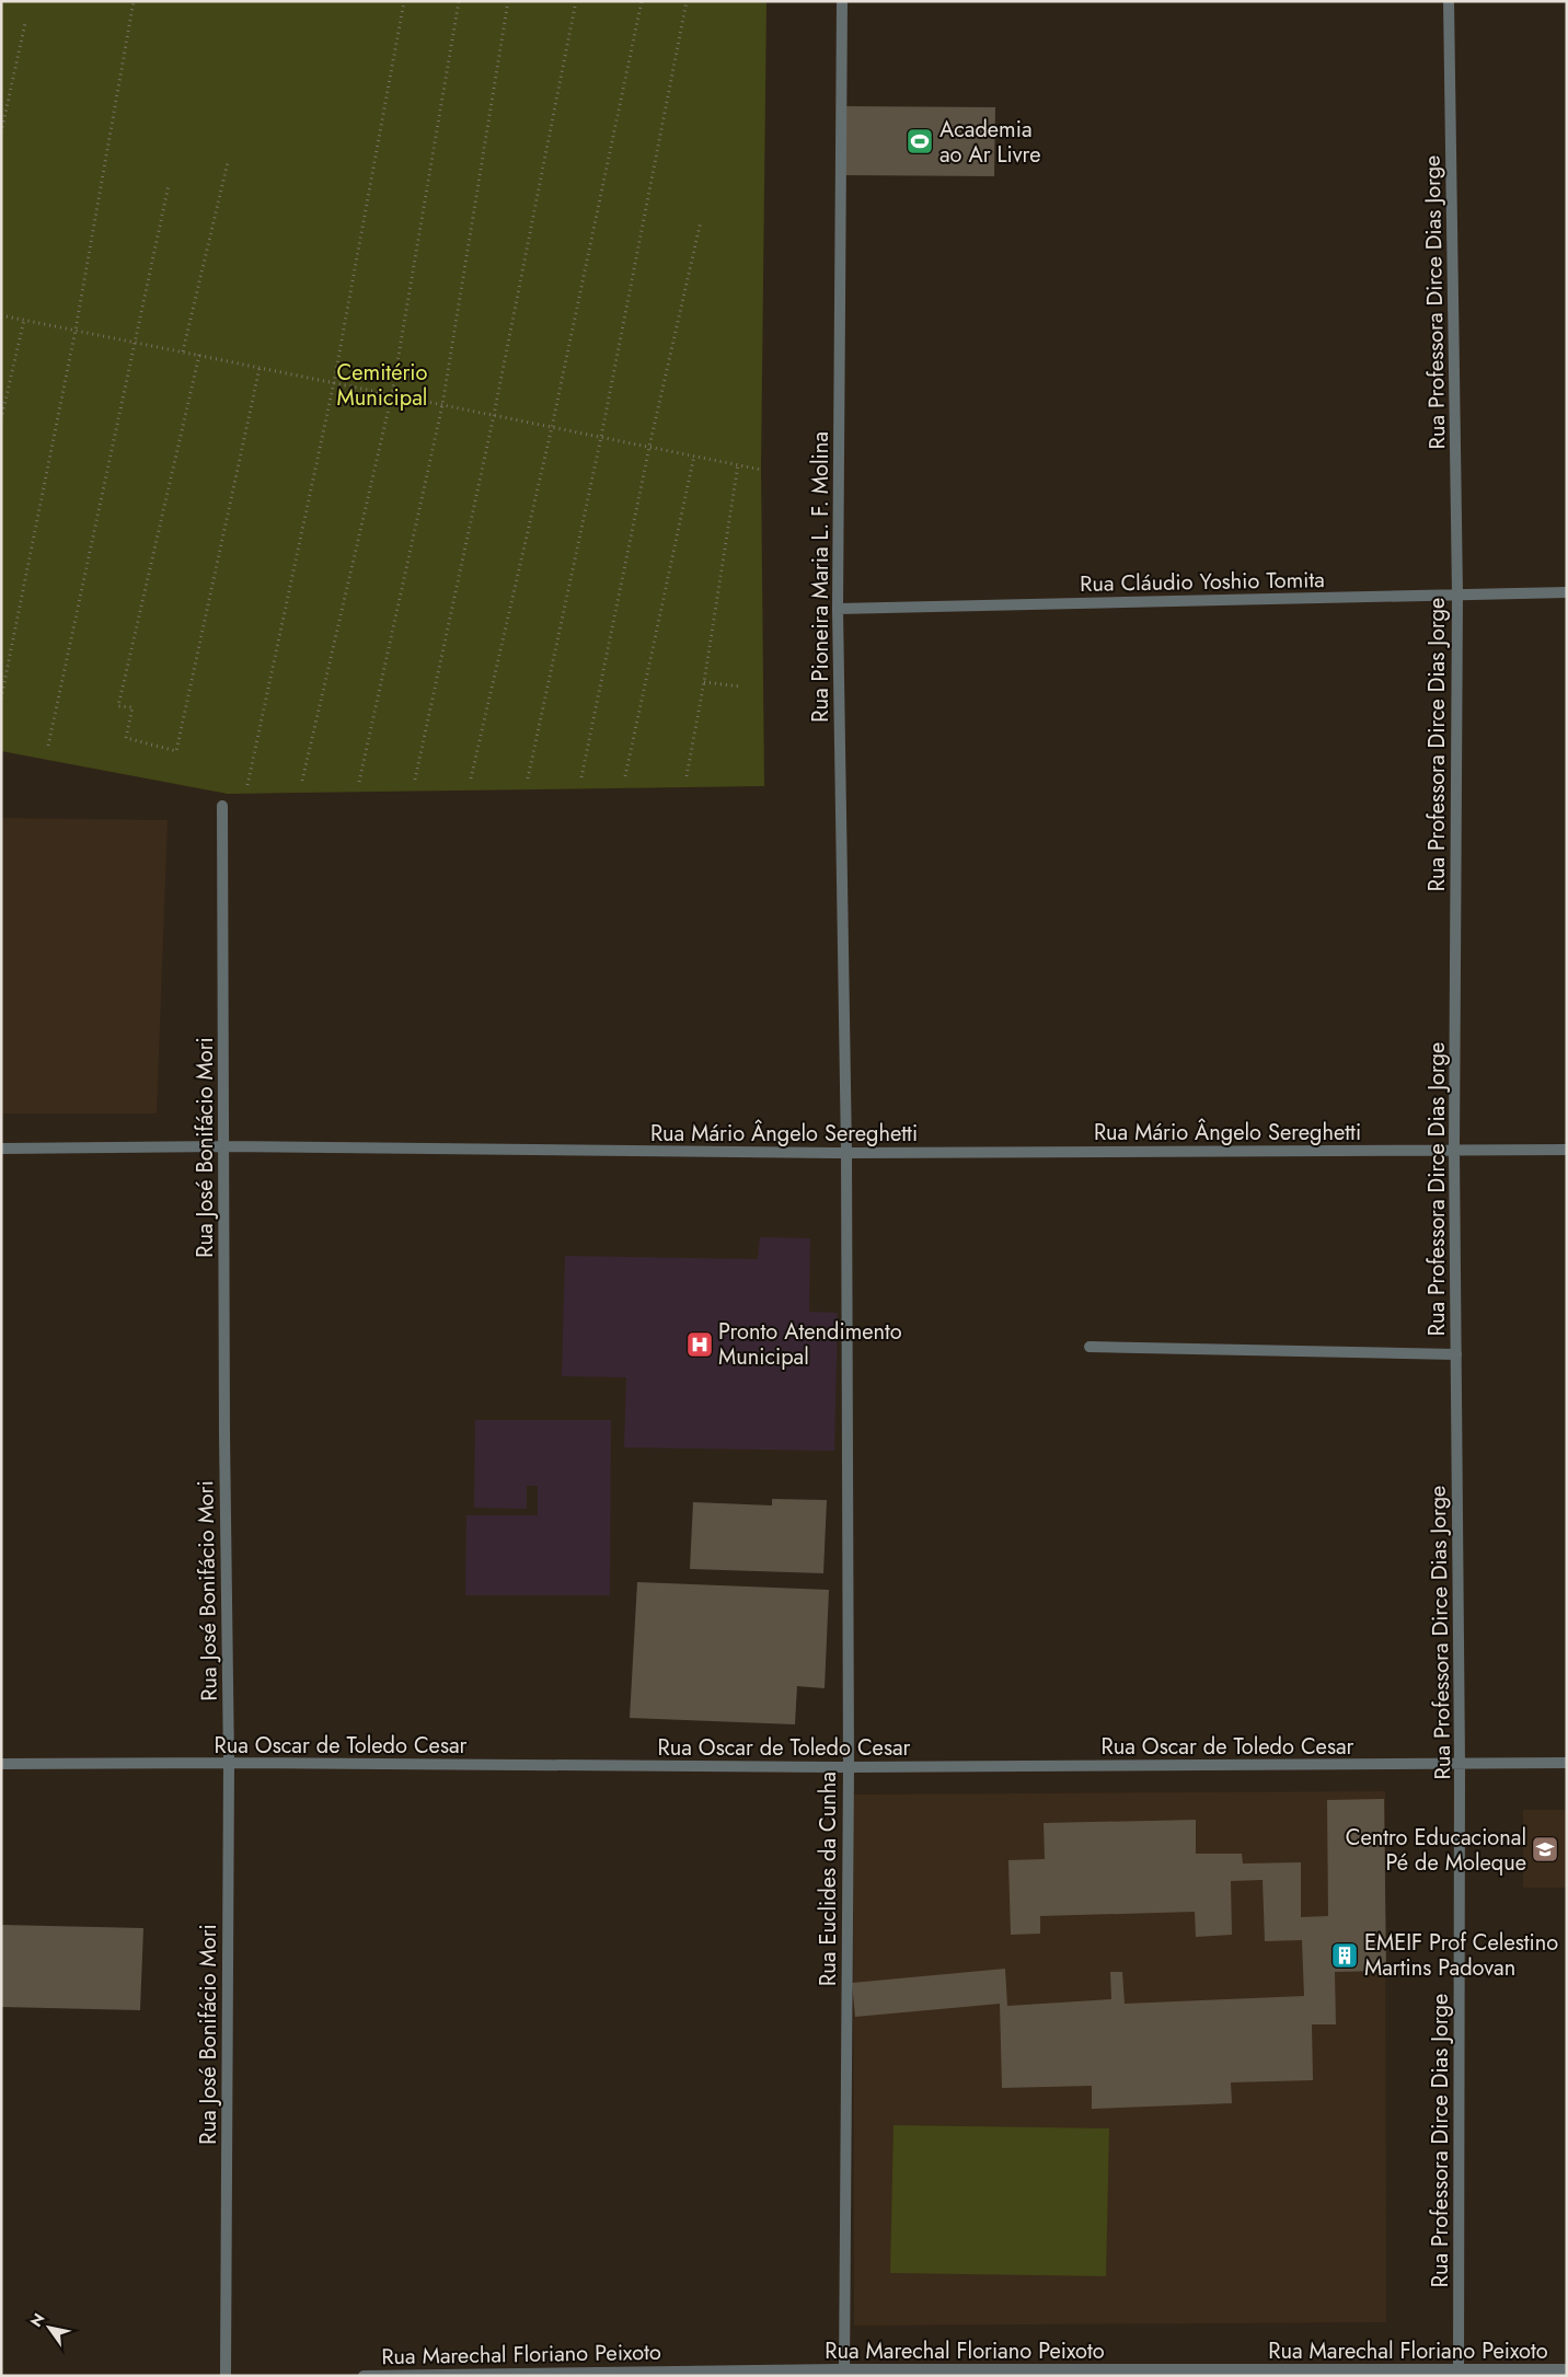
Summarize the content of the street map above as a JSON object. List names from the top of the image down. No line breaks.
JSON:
{"streets":{"street":["Rua Professora Dirce Dias Jorge","Rua Pioneira Maria L. F. Molina","Rua Cláudio Yoshio Tomita","Rua Mário Ângelo Sereghetti","Rua José Bonifácio Mori","Rua Oscar de Toledo Cesar","Rua Euclides da Cunha","Rua Marechal Floriano Peixoto"]},"crossings":[["Rua Professora Dirce Dias Jorge","Rua Cláudio Yoshio Tomita"],["Rua Professora Dirce Dias Jorge","Rua Mário Ângelo Sereghetti"],["Rua Professora Dirce Dias Jorge","Rua Oscar de Toledo Cesar"],["Rua Professora Dirce Dias Jorge","Rua Marechal Floriano Peixoto"],["Rua Pioneira Maria L. F. Molina","Rua Cláudio Yoshio Tomita"],["Rua Pioneira Maria L. F. Molina","Rua Mário Ângelo Sereghetti"],["Rua Pioneira Maria L. F. Molina","Rua Euclides da Cunha"],["Rua Mário Ângelo Sereghetti","Rua José Bonifácio Mori"],["Rua Mário Ângelo Sereghetti","Rua Euclides da Cunha"],["Rua José Bonifácio Mori","Rua Oscar de Toledo Cesar"],["Rua Oscar de Toledo Cesar","Rua Euclides da Cunha"],["Rua Euclides da Cunha","Rua Marechal Floriano Peixoto"]],"parks":["Cemitério Municipal"],"places":{"sports":["Academia ao Ar Livre"],"hospital":["Pronto Atendimento Municipal"],"school or university":["Centro Educacional Pé de Moleque"],"building":["EMEIF Prof Celestino Martins Padovan"]},"north":"top left"}
